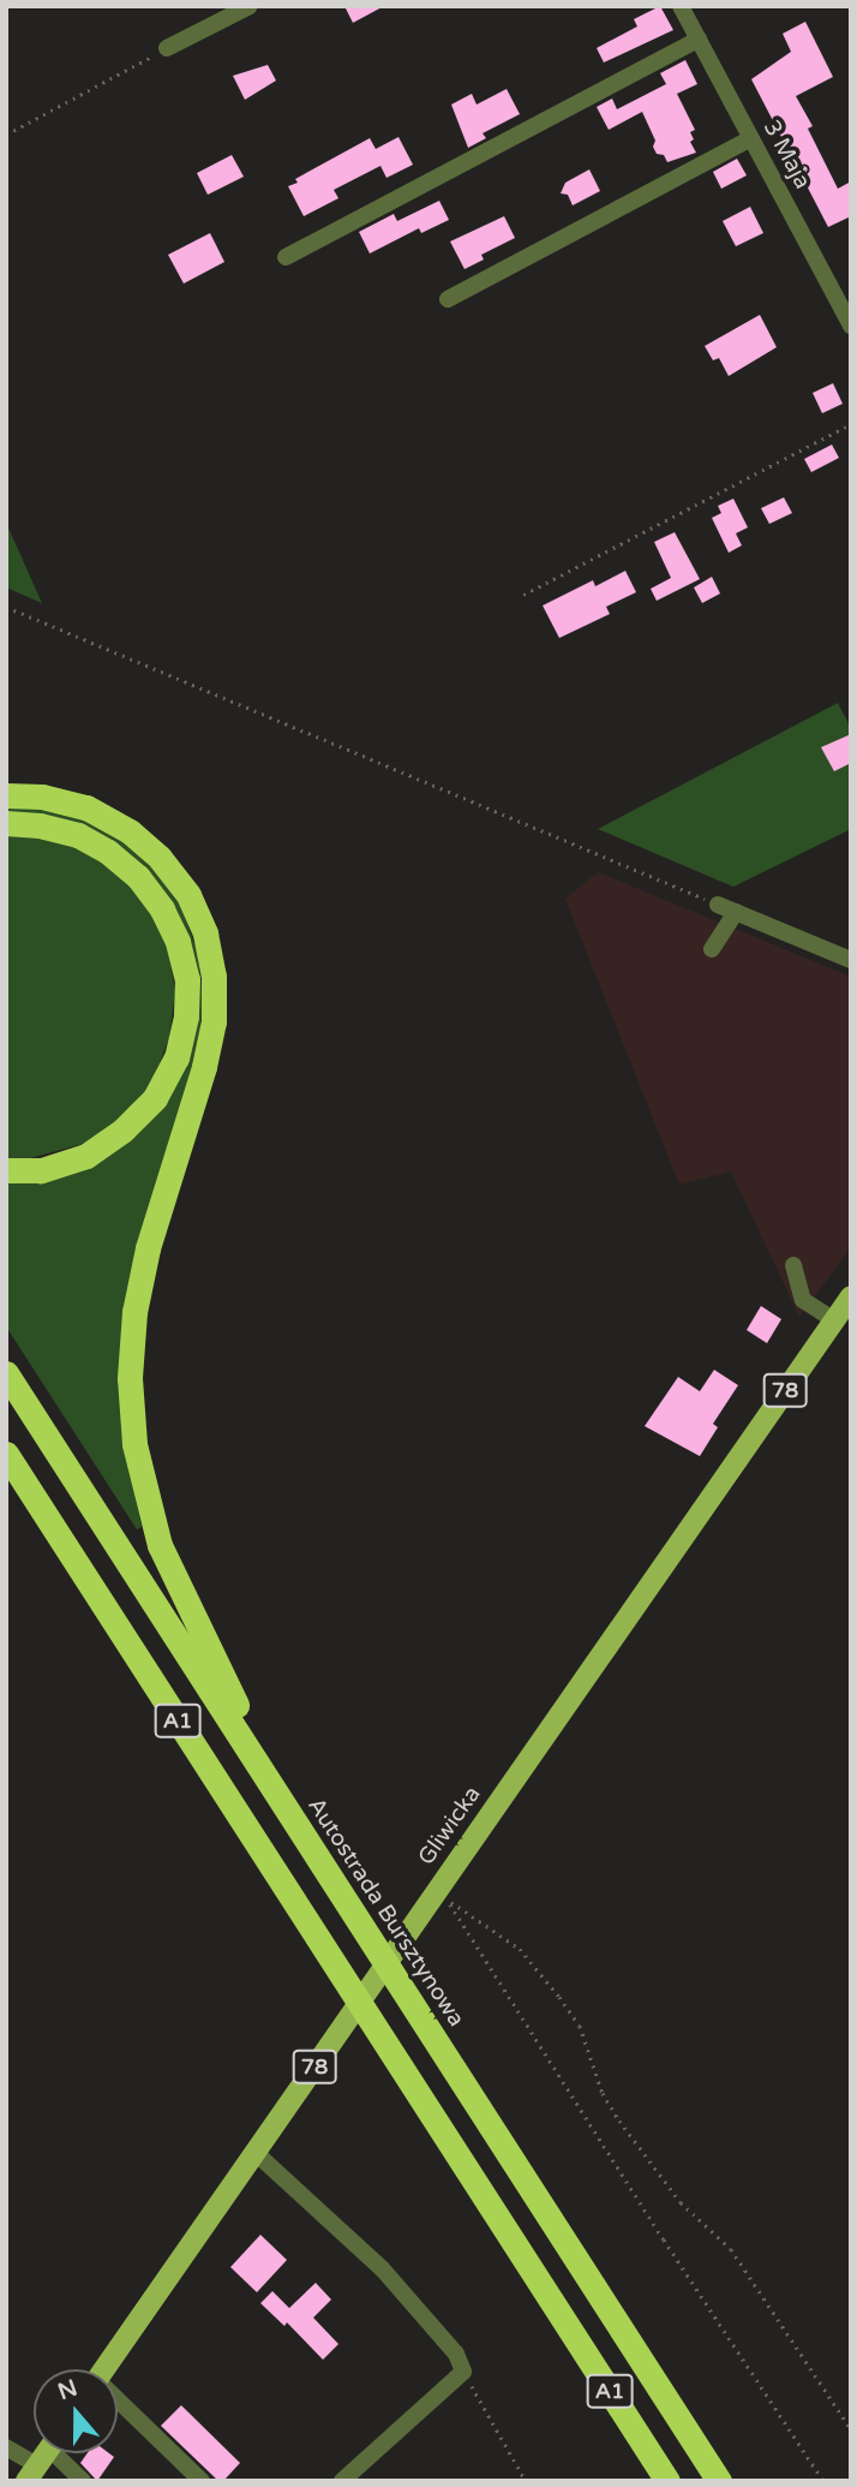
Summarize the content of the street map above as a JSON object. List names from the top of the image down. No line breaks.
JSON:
{"streets":{"highway":["A1","Autostrada Bursztynowa"],"main road":["78","Gliwicka"],"street":["3 Maja"]},"north":"top"}
